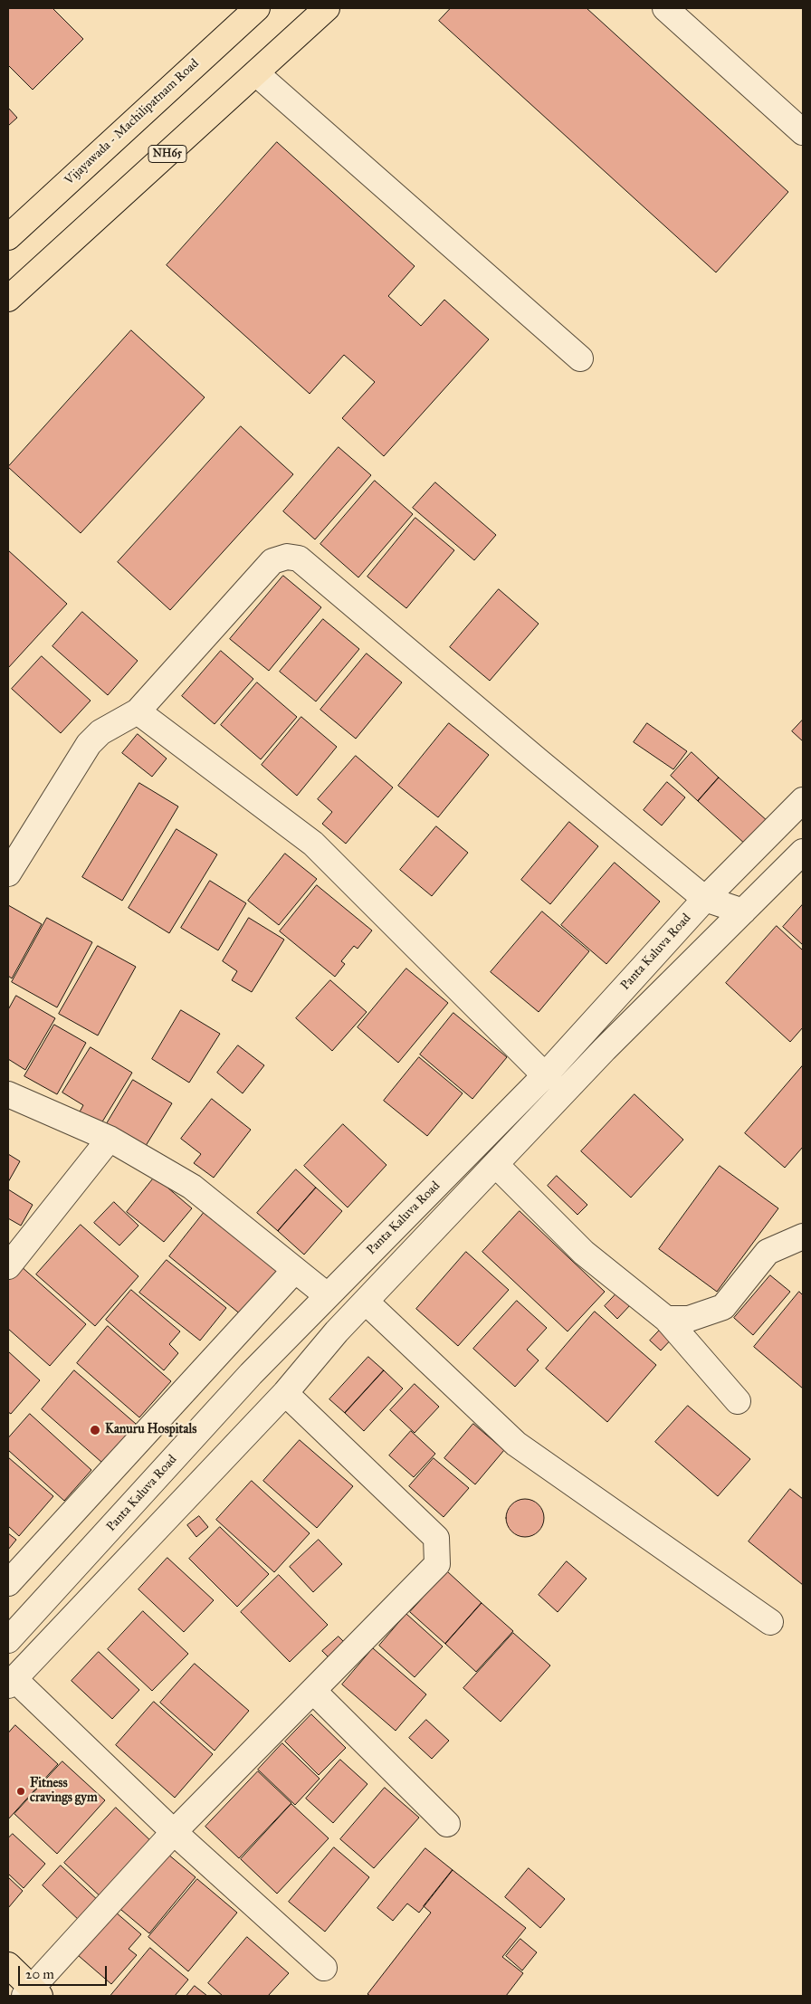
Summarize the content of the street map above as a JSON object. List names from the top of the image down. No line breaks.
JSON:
{"streets":{"main road":["Vijayawada - Machilipatnam Road","NH65"],"street":["Panta Kaluva Road"]},"places":["Kanuru Hospitals","Fitness cravings gym"],"scale_bar":"20 m"}
